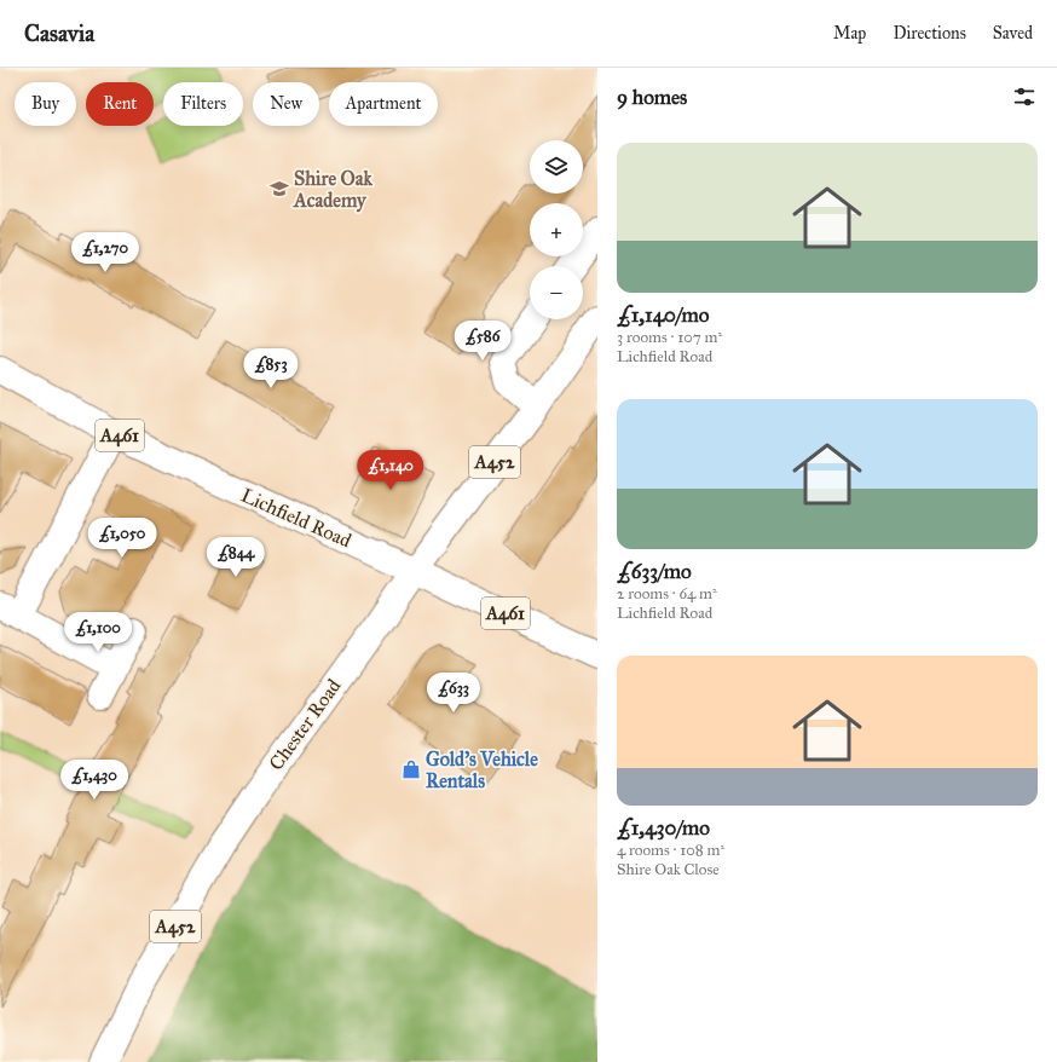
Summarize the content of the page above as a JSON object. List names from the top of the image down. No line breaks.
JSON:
{"streets":{"main road":["A461","A452","Lichfield Road","Chester Road"]},"crossings":[["Lichfield Road","Chester Road"]],"places":{"school or university":["Shire Oak Academy"],"shop":["Gold's Vehicle Rentals"]},"page":{"header":"Casavia","nav":["Map","Directions","Saved"],"heading":"9 homes","chip":["Buy","Rent","Filters","New","Apartment"],"list":[{"name":"£1,140/mo","note":"3 rooms · 107 m² · Lichfield Road"},{"name":"£633/mo","note":"2 rooms · 64 m² · Lichfield Road"},{"name":"£1,430/mo","note":"4 rooms · 108 m² · Shire Oak Close"}],"map_buttons":["+","−"],"price":["£1,270","£586","£853","£1,140","£1,050","£844","£1,100","£633","£1,430"]}}
